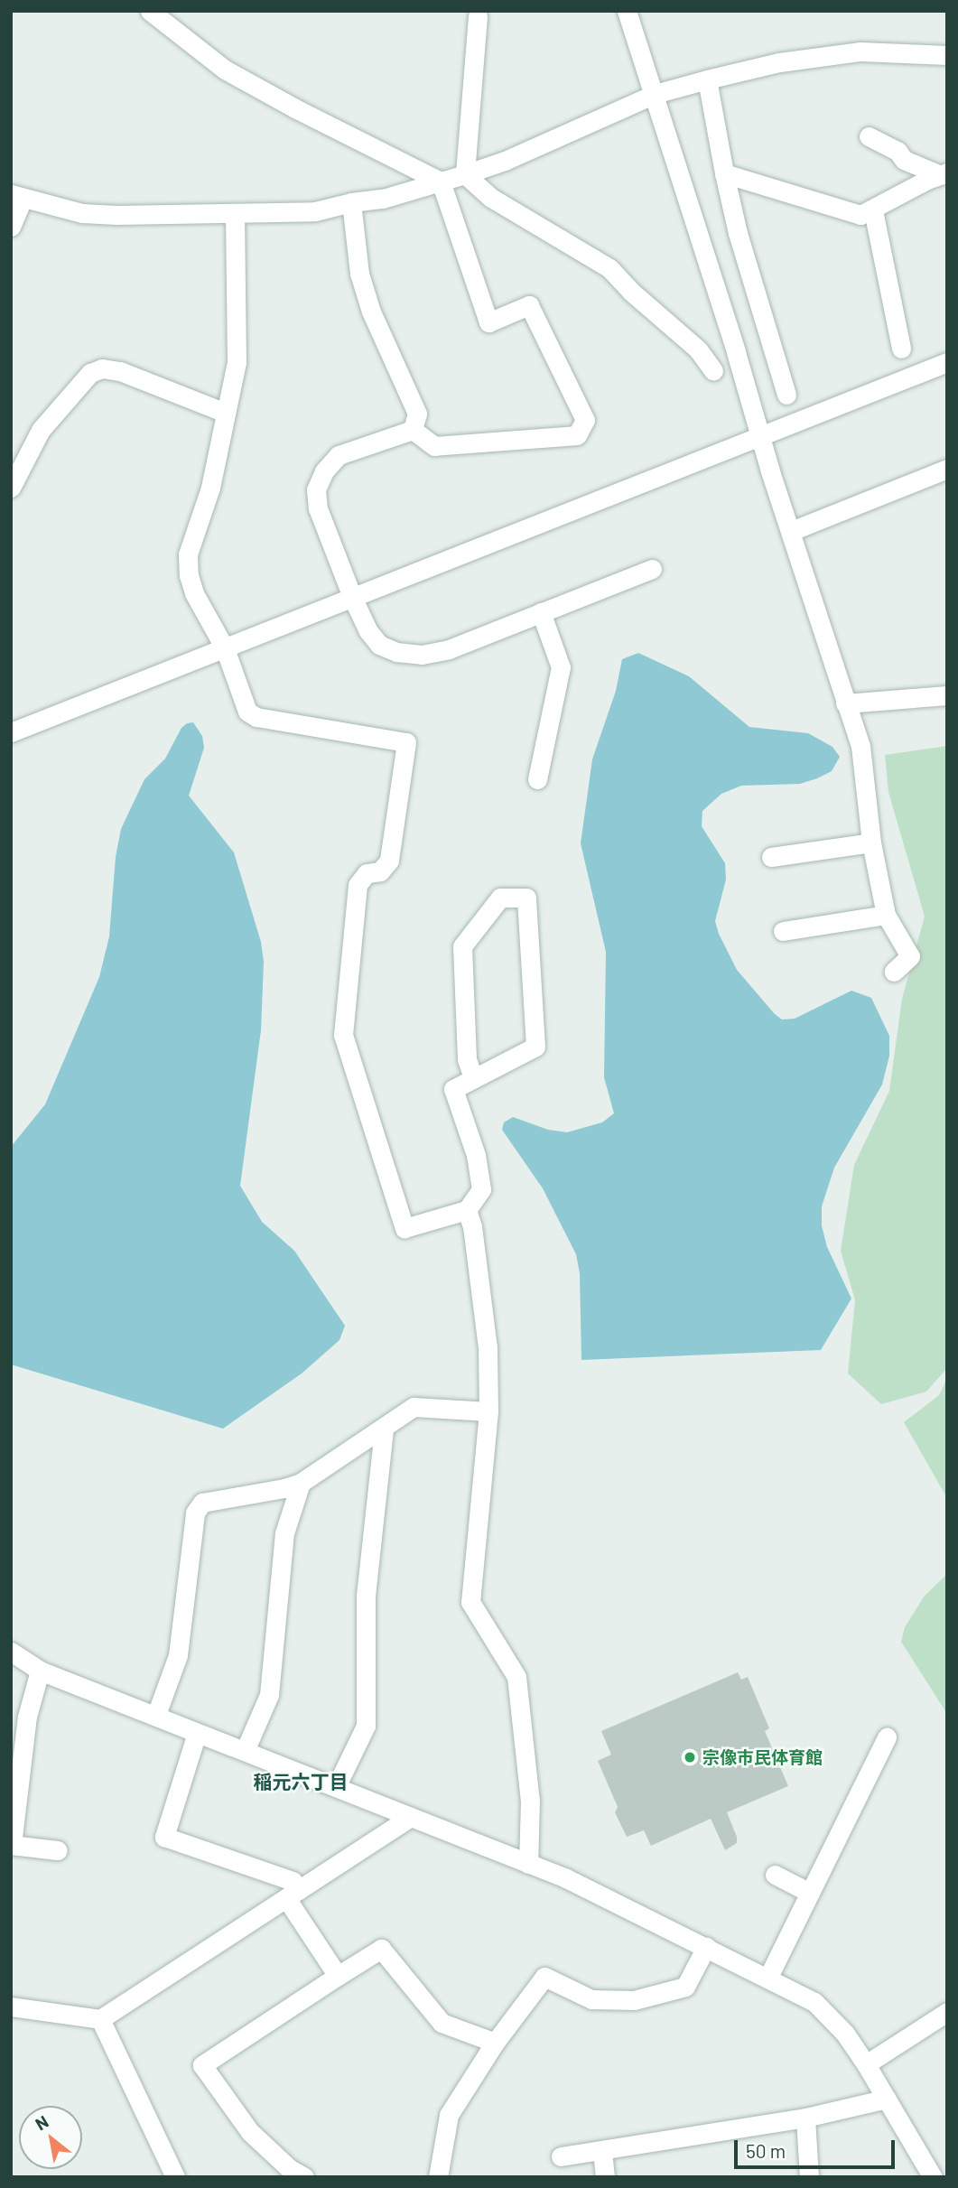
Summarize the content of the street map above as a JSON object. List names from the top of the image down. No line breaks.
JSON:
{"districts":["稲元六丁目"],"places":["宗像市民体育館"],"scale_bar":"50 m","north":"top left"}
